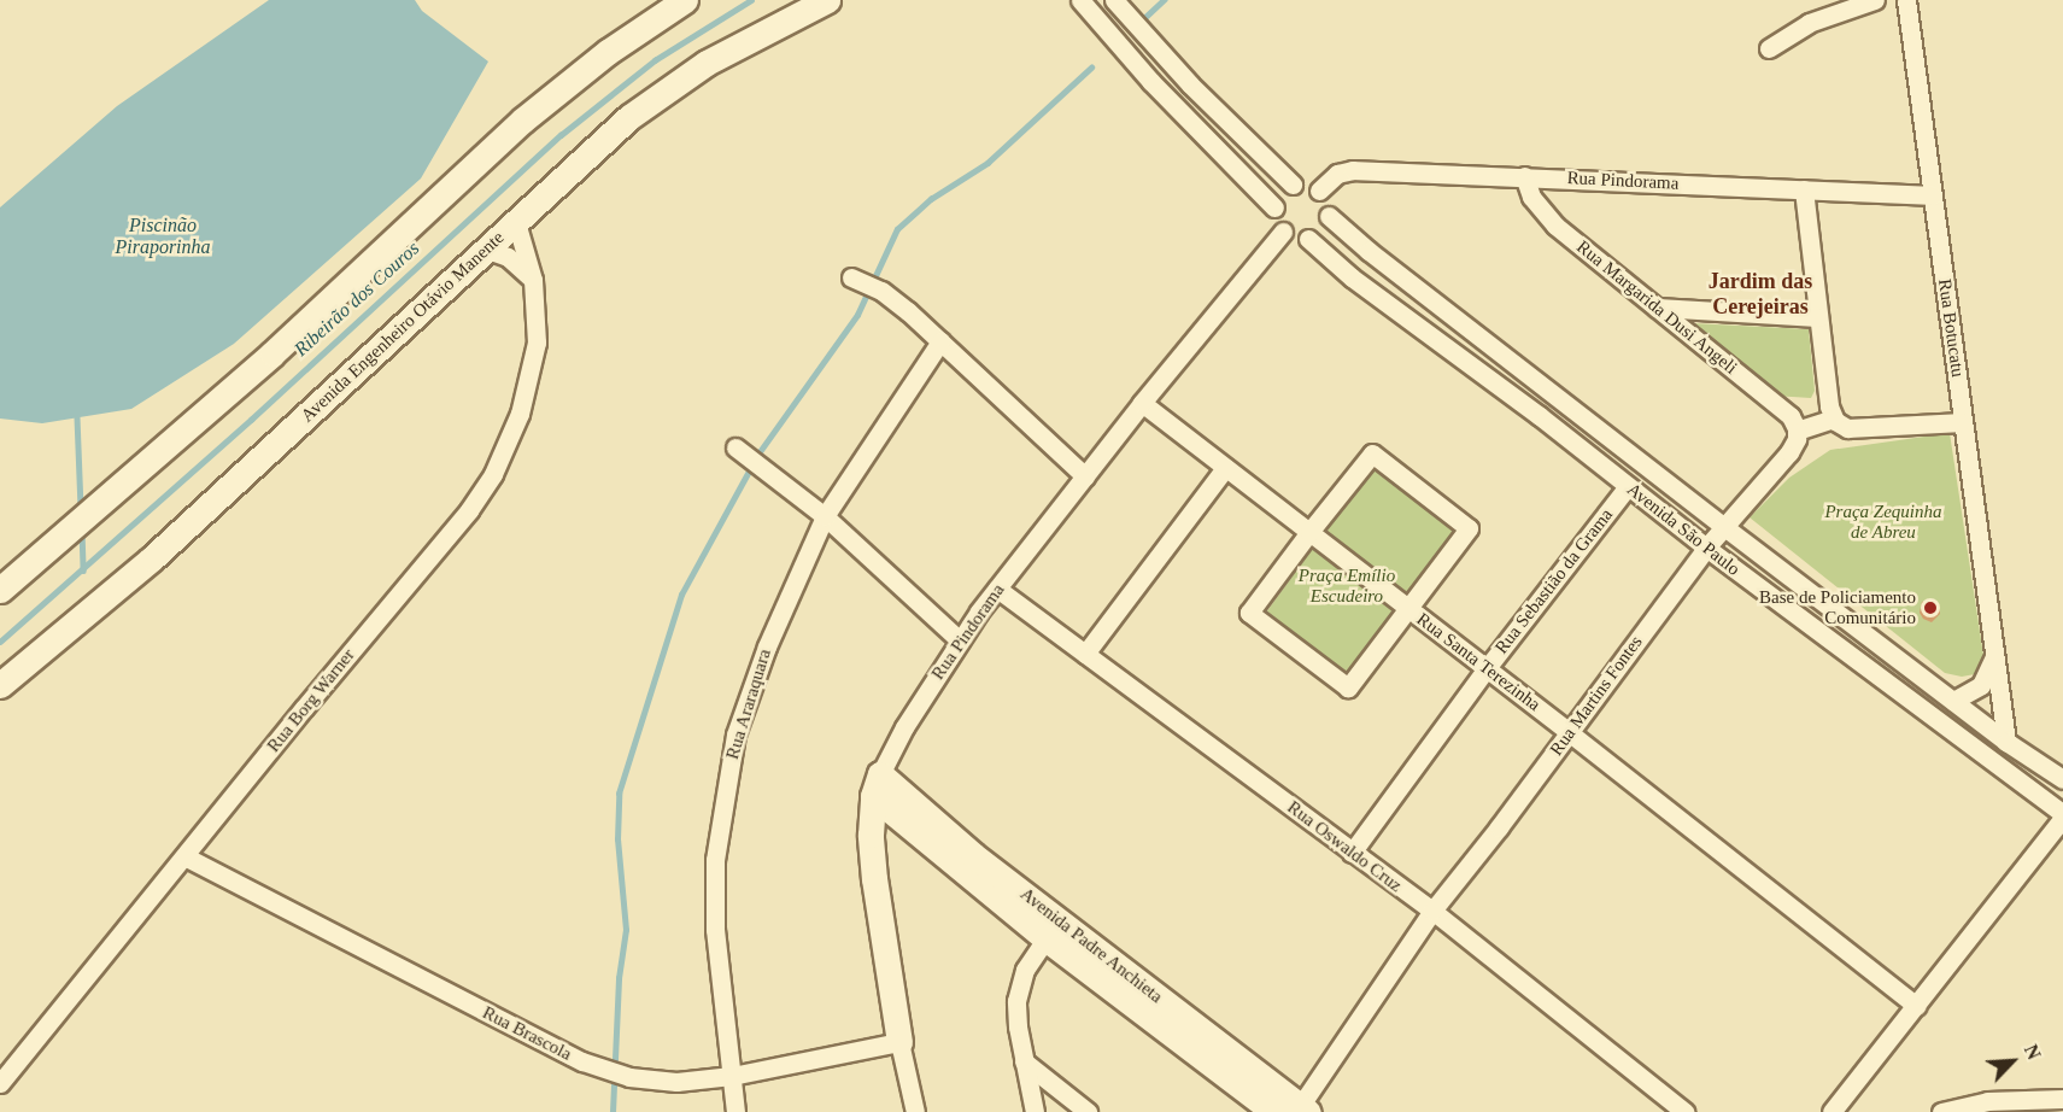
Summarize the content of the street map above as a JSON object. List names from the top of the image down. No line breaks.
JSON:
{"streets":{"main road":["Rua Pindorama","Avenida Engenheiro Otávio Manente","Avenida Padre Anchieta"],"street":["Rua Margarida Dusi Angeli","Rua Botucatu","Avenida São Paulo","Rua Sebastião da Grama","Rua Santa Terezinha","Rua Martins Fontes","Rua Borg Warner","Rua Araraquara","Rua Oswaldo Cruz","Rua Brascola"]},"crossings":[["Rua Pindorama","Rua Margarida Dusi Angeli"],["Rua Pindorama","Rua Botucatu"],["Rua Pindorama","Avenida São Paulo"],["Rua Pindorama","Rua Santa Terezinha"],["Rua Pindorama","Rua Oswaldo Cruz"],["Rua Pindorama","Avenida Padre Anchieta"],["Rua Pindorama","Rua Brascola"],["Rua Margarida Dusi Angeli","Rua Martins Fontes"],["Avenida Engenheiro Otávio Manente","Rua Borg Warner"],["Rua Botucatu","Avenida São Paulo"],["Avenida São Paulo","Rua Sebastião da Grama"],["Avenida São Paulo","Rua Martins Fontes"],["Rua Sebastião da Grama","Rua Santa Terezinha"],["Rua Sebastião da Grama","Rua Oswaldo Cruz"],["Rua Santa Terezinha","Rua Martins Fontes"],["Rua Martins Fontes","Rua Oswaldo Cruz"],["Rua Martins Fontes","Avenida Padre Anchieta"],["Rua Borg Warner","Rua Brascola"],["Rua Araraquara","Rua Brascola"]],"districts":["Jardim das Cerejeiras"],"water":["Piscinão Piraporinha","Ribeirão dos Couros"],"parks":["Praça Zequinha de Abreu","Praça Emílio Escudeiro"],"places":["Base de Policiamento Comunitário"],"north":"top right"}
